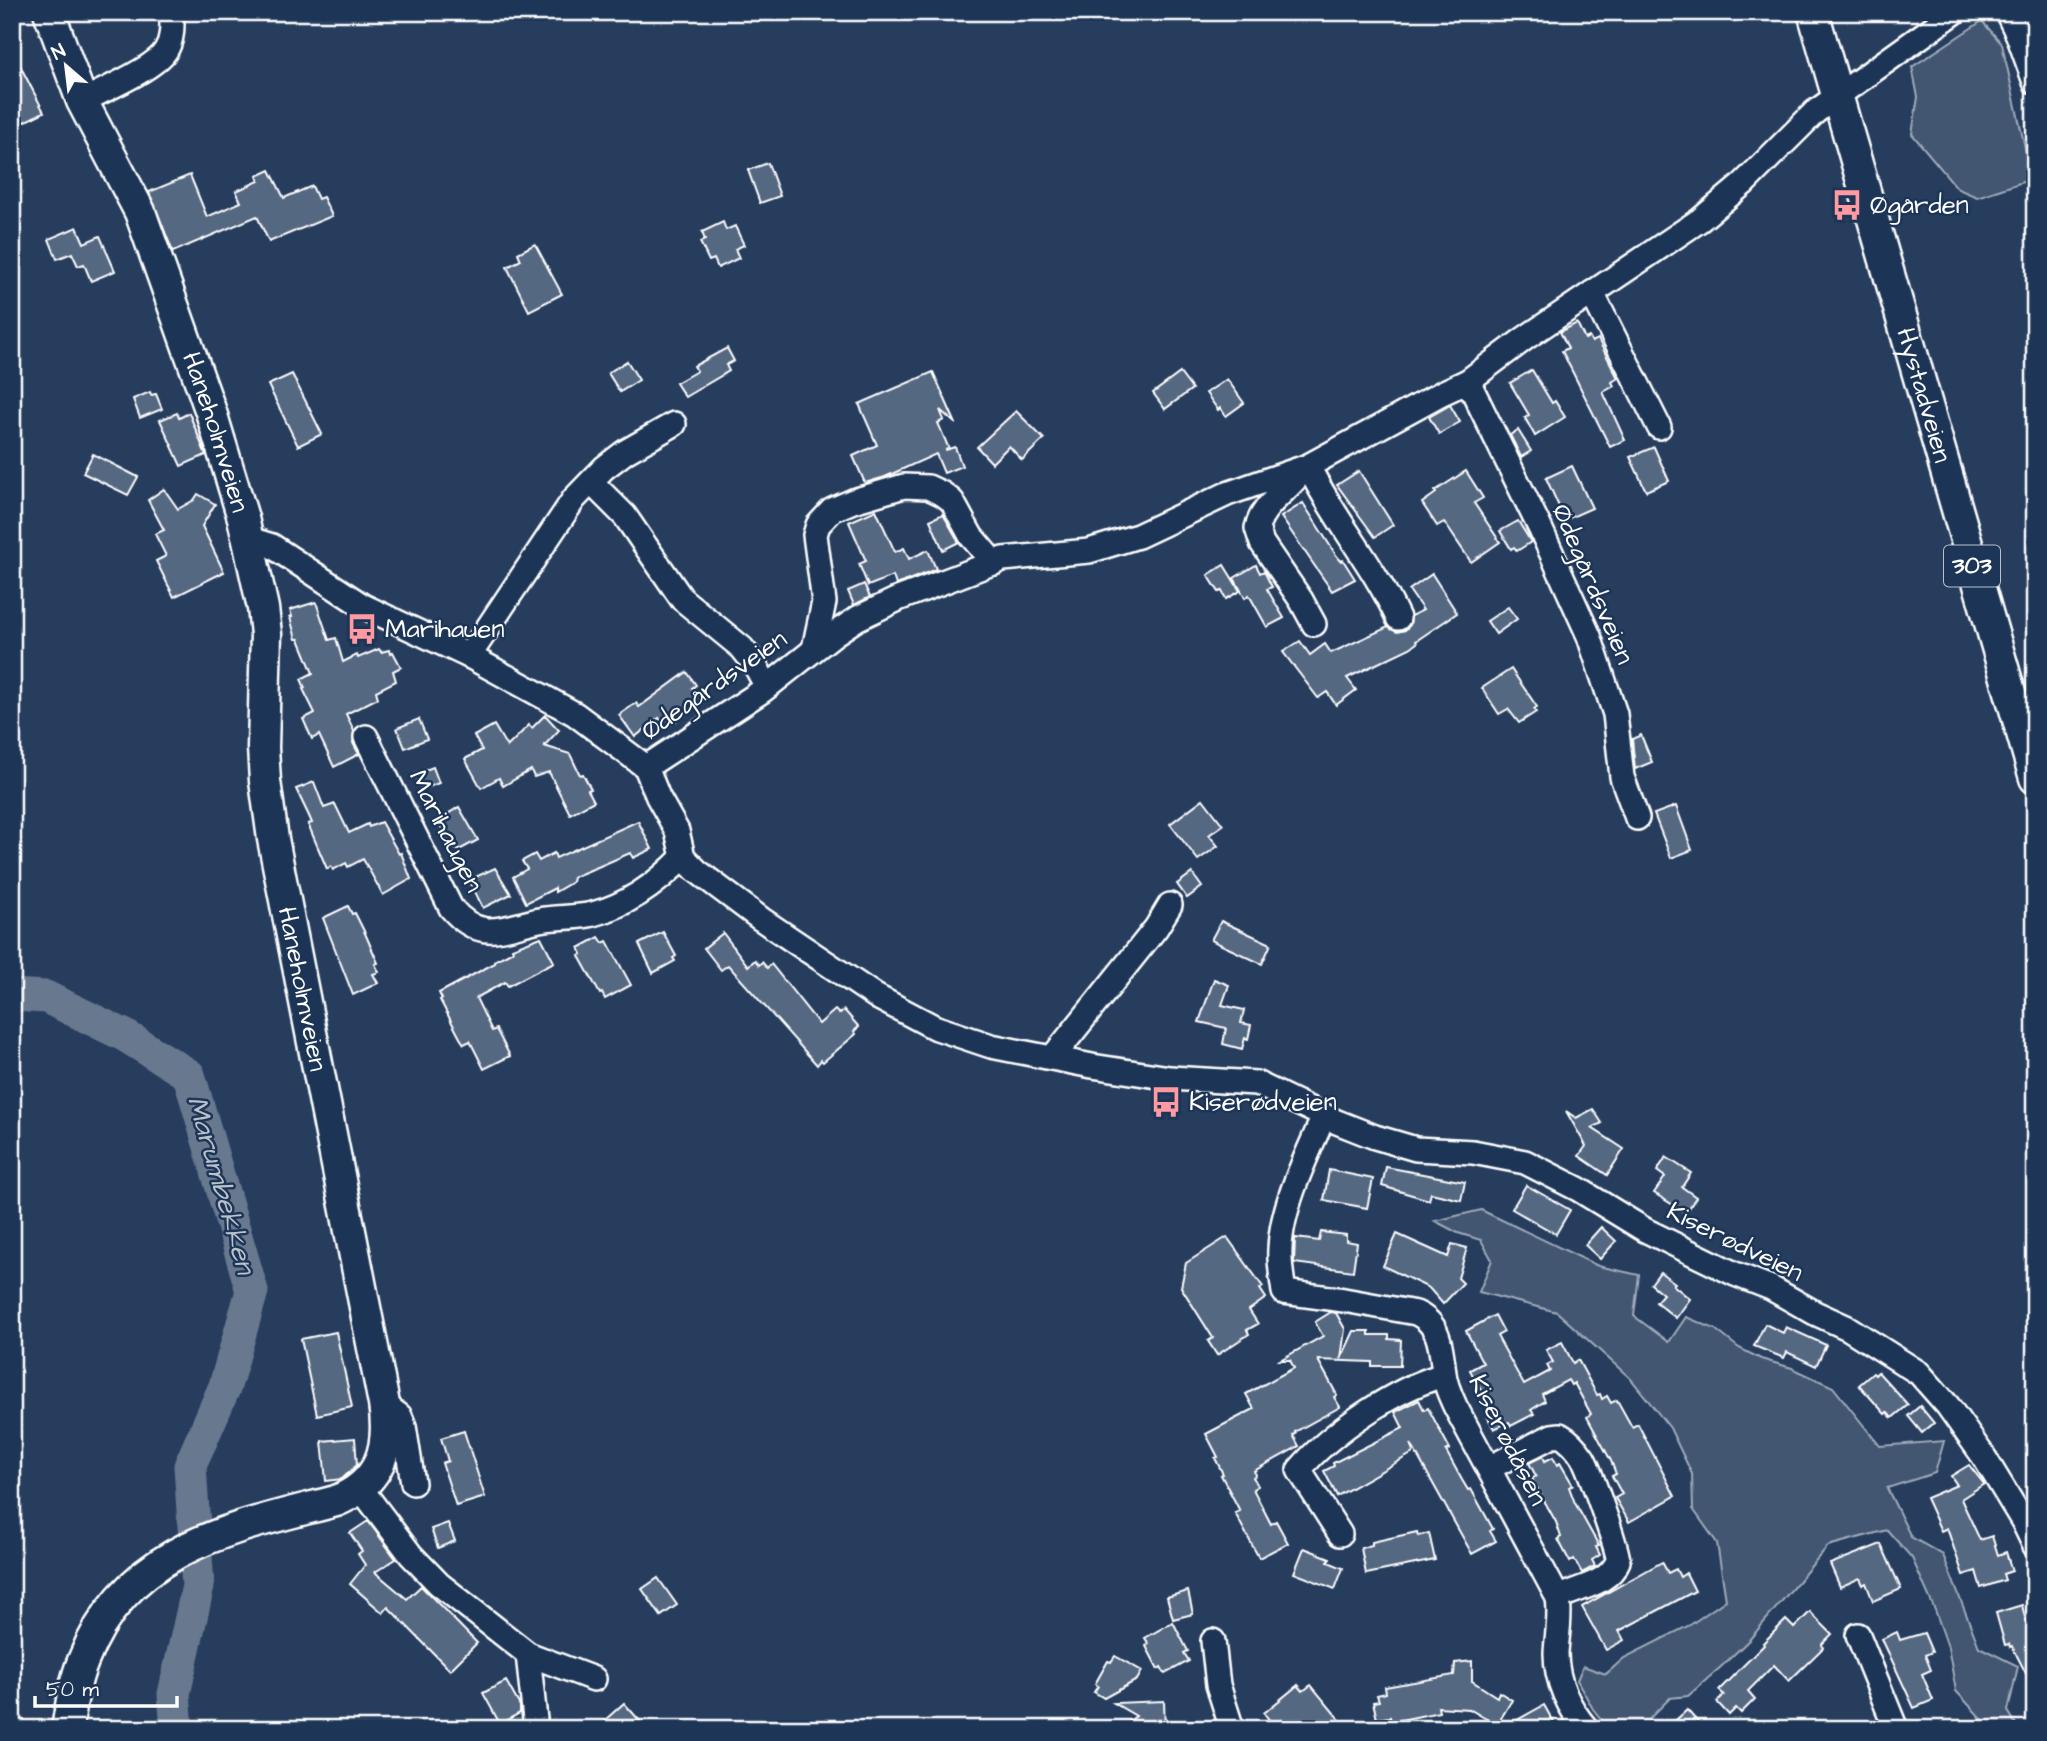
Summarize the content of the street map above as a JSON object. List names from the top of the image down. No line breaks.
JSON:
{"streets":{"main road":["Hystadveien","Haneholmveien","303"],"street":["Ødegårdsveien","Marihaugen","Kiserødveien","Kiserødåsen"]},"crossings":[["Hystadveien","Ødegårdsveien"],["Ødegårdsveien","Kiserødveien"],["Marihaugen","Kiserødveien"],["Kiserødveien","Kiserødåsen"]],"water":["Marumbekken"],"places":{"bus stop":["Øgården","Marihauen","Kiserødveien"]},"scale_bar":"50 m","north":"top left"}
